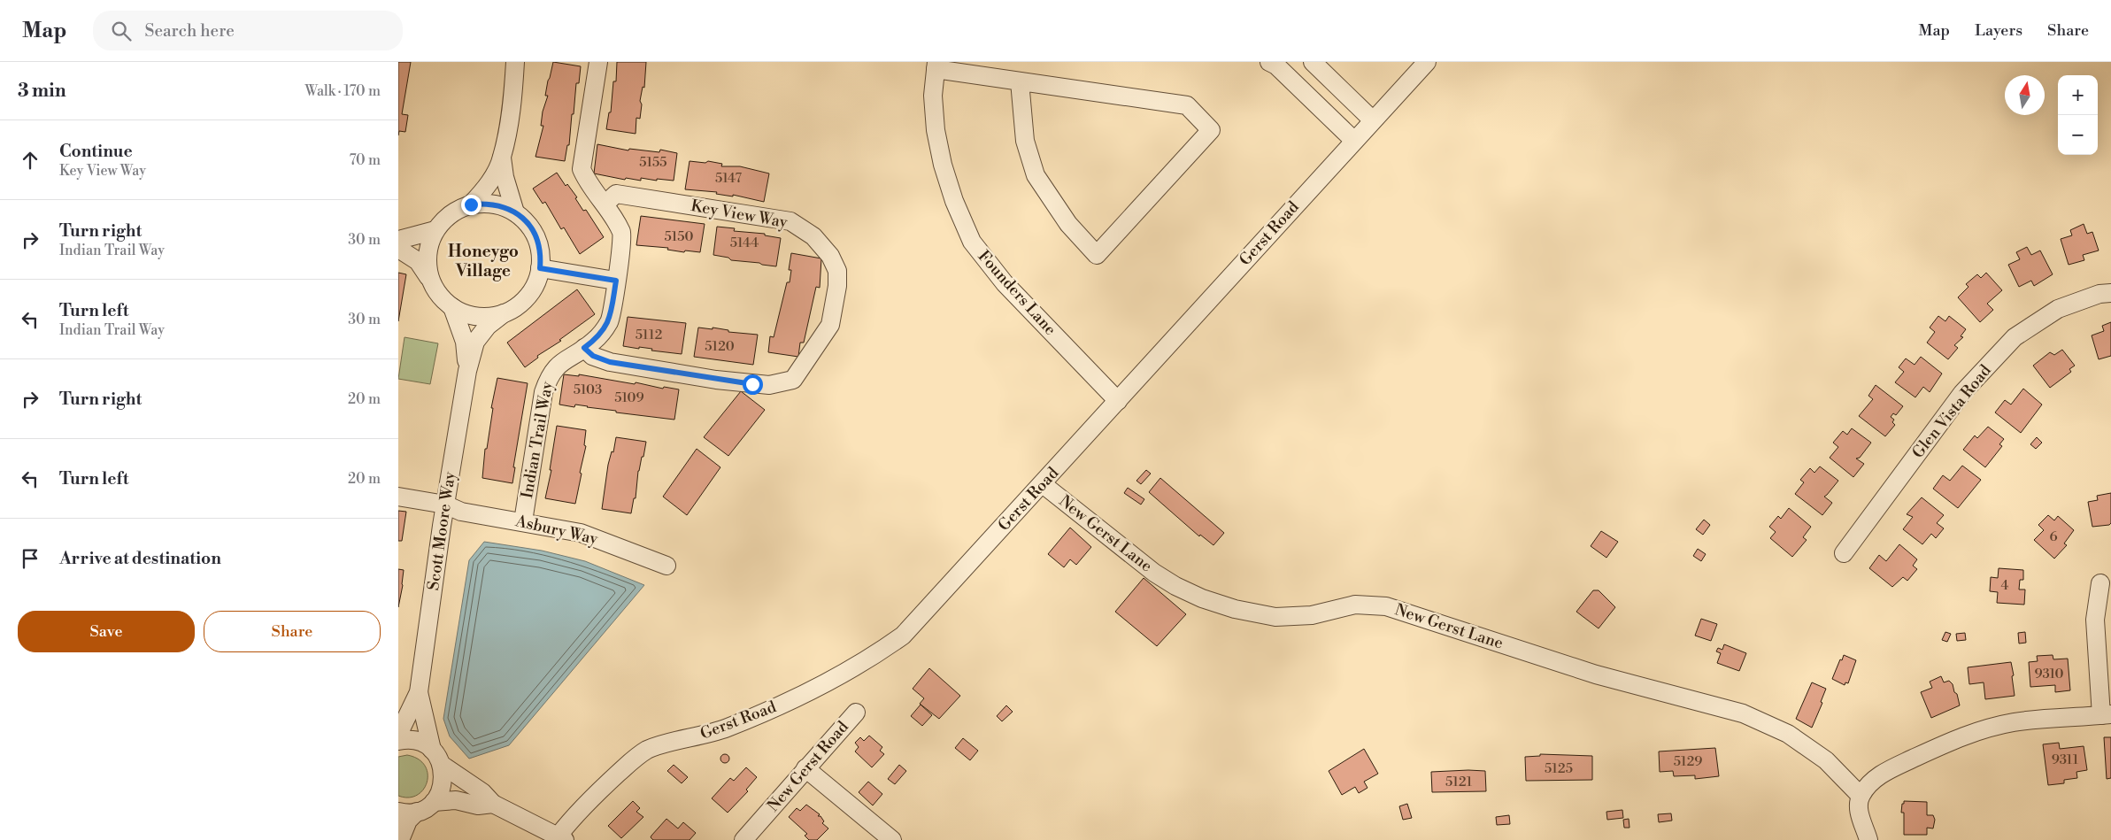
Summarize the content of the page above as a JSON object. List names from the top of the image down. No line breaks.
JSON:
{"streets":{"street":["Key View Way","Gerst Road","Founders Lane","Glen Vista Road","Indian Trail Way","Asbury Way","Scott Moore Way","New Gerst Lane","New Gerst Road"]},"crossings":[["Key View Way","Indian Trail Way"],["Gerst Road","Founders Lane"],["Gerst Road","New Gerst Lane"],["Indian Trail Way","Asbury Way"],["Asbury Way","Scott Moore Way"]],"districts":["Honeygo Village"],"house_numbers":["5155","5147","5150","5144","5112","5120","5103","5109","6","4","9310","9311","5129","5125","5121"],"north":"top","page":{"header":"Map","search":"Search here","nav":["Map","Layers","Share"],"heading":["3 min","Walk · 170 m"],"map_buttons":["+","−"],"list":[["Continue","Key View Way","70 m"],["Turn right","Indian Trail Way","30 m"],["Turn left","Indian Trail Way","30 m"],["Turn right","20 m"],["Turn left","20 m"],"Arrive at destination"],"buttons":["Save","Share"]}}
